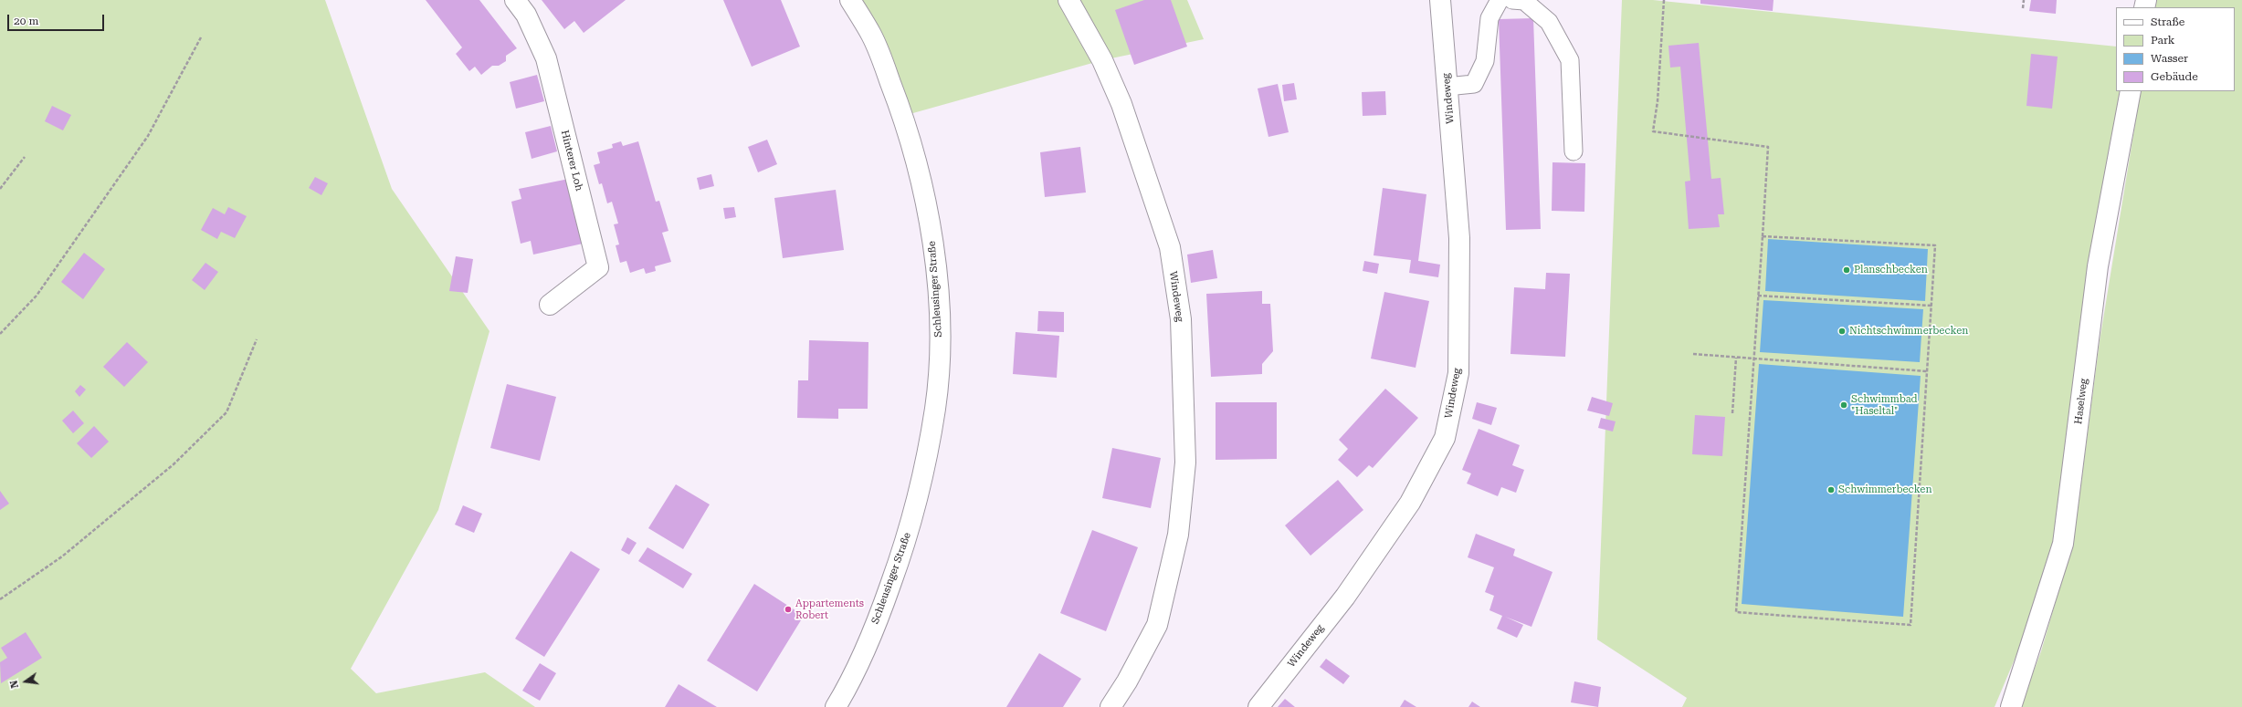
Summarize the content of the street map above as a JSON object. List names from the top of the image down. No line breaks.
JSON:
{"streets":{"street":["Windeweg","Hinterer Loh","Schleusinger Straße","Haselweg"]},"places":["Planschbecken","Nichtschwimmerbecken","Schwimmbad \"Haseltal\"","Schwimmerbecken","Appartements Robert"],"legend":["Straße","Park","Wasser","Gebäude"],"scale_bar":"20 m","north":"left"}
